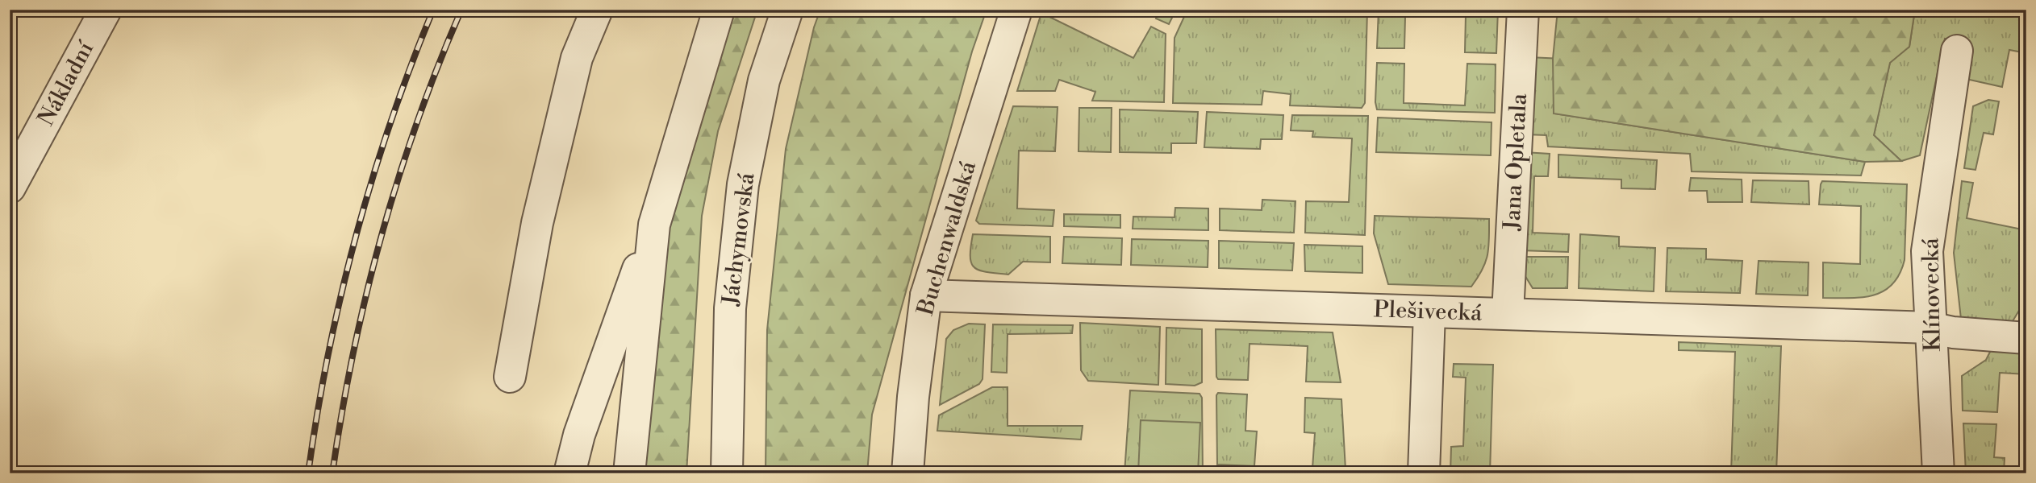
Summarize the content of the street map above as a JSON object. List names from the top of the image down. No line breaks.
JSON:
{"streets":{"street":["Nákladní","Jana Opletala","Buchenwaldská","Jáchymovská","Klínovecká","Plešivecká"]},"crossings":[["Jana Opletala","Plešivecká"],["Buchenwaldská","Plešivecká"],["Klínovecká","Plešivecká"]]}
